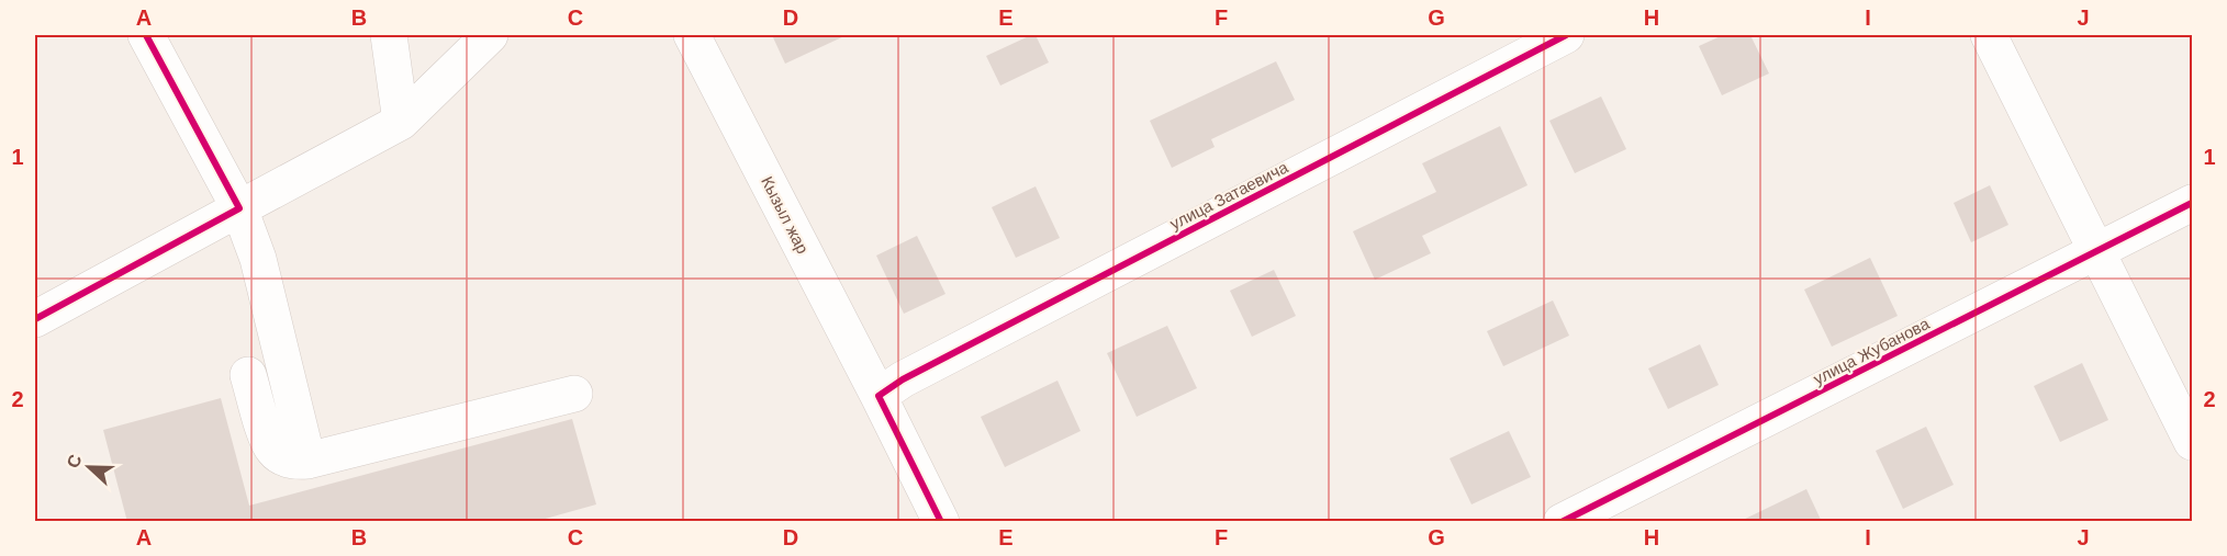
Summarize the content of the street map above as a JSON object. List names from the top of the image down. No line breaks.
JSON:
{"streets":{"street":["улица Затаевича","Кызыл жар","улица Жубанова"]},"crossings":[["улица Затаевича","Кызыл жар"]],"north":"left","grid":{"columns":["A","B","C","D","E","F","G","H","I","J"],"rows":["1","2"]}}
